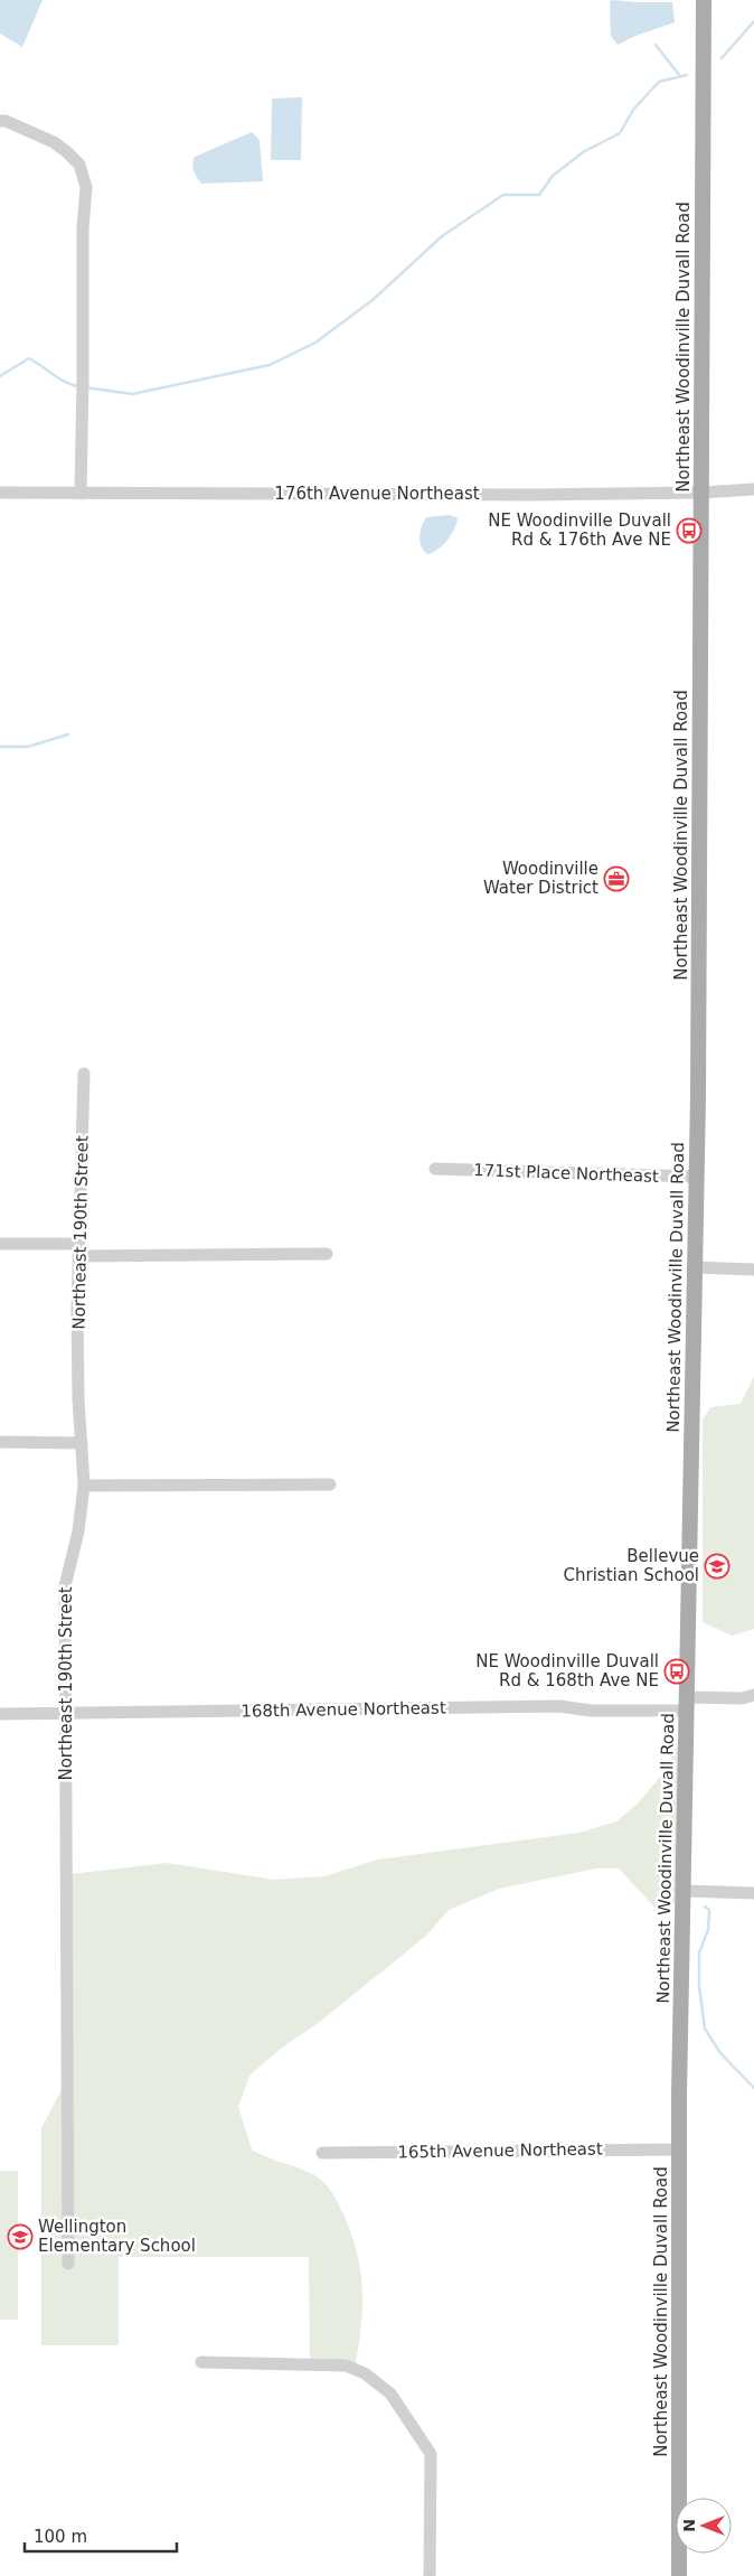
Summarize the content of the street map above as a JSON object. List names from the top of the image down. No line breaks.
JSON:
{"streets":{"main road":["Northeast Woodinville Duvall Road"],"street":["176th Avenue Northeast","171st Place Northeast","Northeast 190th Street","168th Avenue Northeast","165th Avenue Northeast"]},"crossings":[["Northeast Woodinville Duvall Road","176th Avenue Northeast"],["Northeast Woodinville Duvall Road","171st Place Northeast"],["Northeast Woodinville Duvall Road","168th Avenue Northeast"],["Northeast Woodinville Duvall Road","165th Avenue Northeast"],["Northeast 190th Street","168th Avenue Northeast"]],"places":{"bus stop":["NE Woodinville Duvall Rd & 176th Ave NE","NE Woodinville Duvall Rd & 168th Ave NE"],"office":["Woodinville Water District"],"school or university":["Bellevue Christian School","Wellington Elementary School"]},"scale_bar":"100 m","north":"left"}
